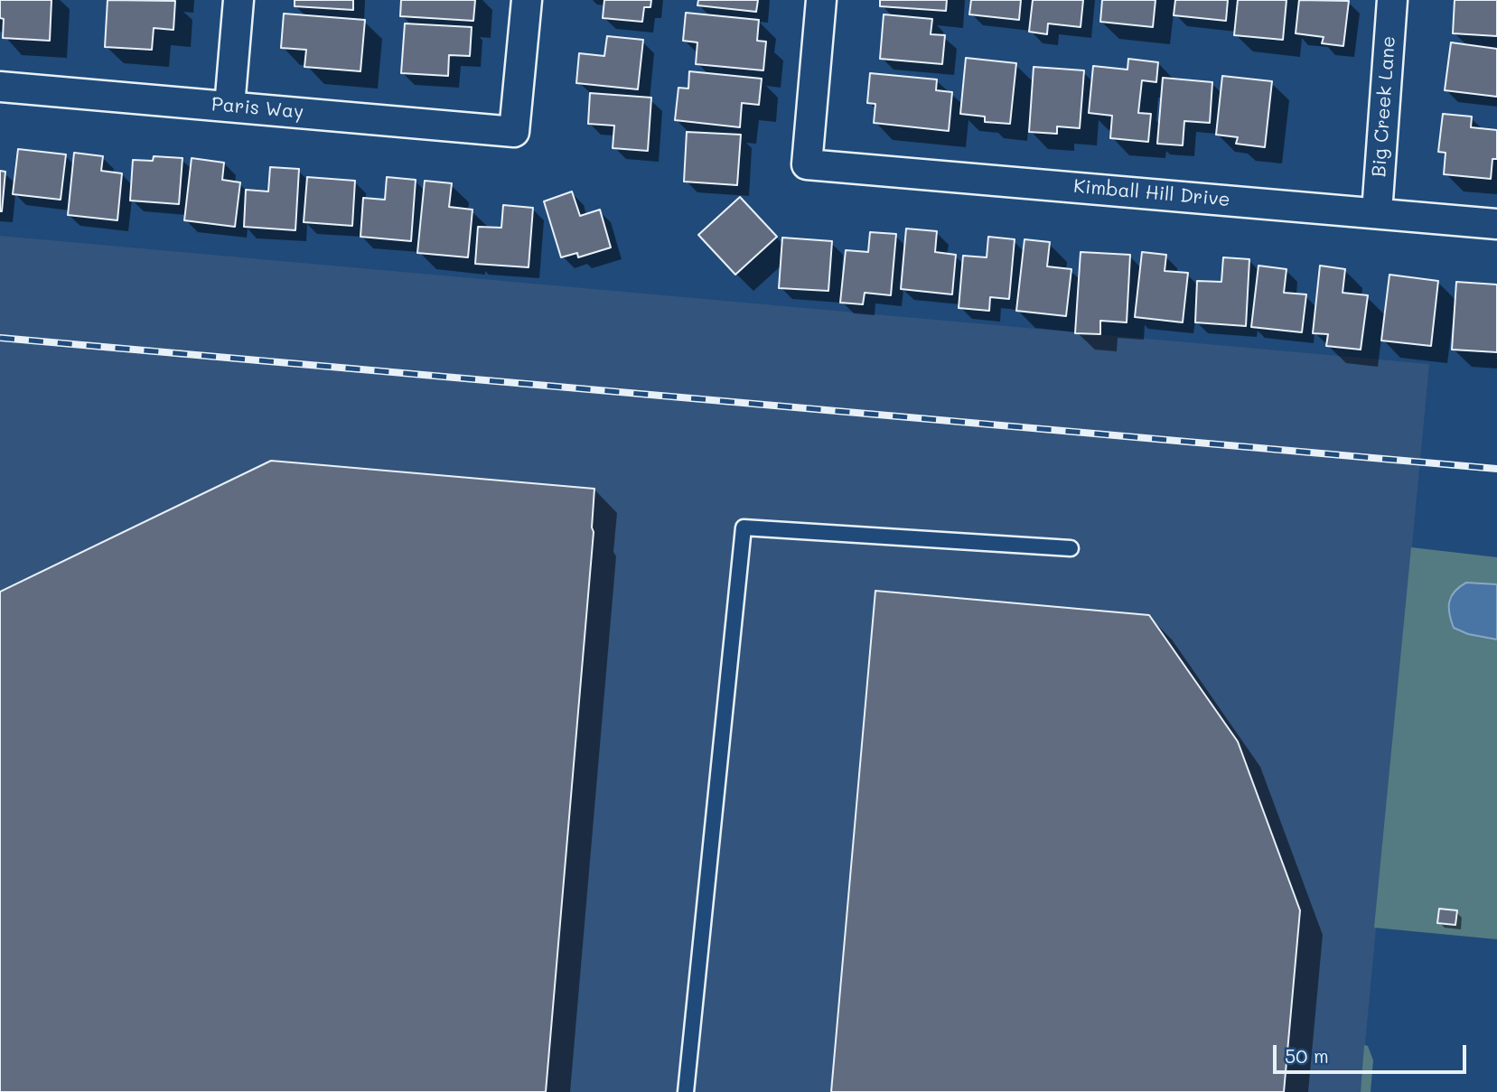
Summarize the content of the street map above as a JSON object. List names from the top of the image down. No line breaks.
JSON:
{"streets":{"street":["Big Creek Lane","Paris Way","Kimball Hill Drive"]},"crossings":[["Big Creek Lane","Kimball Hill Drive"]],"scale_bar":"50 m"}
